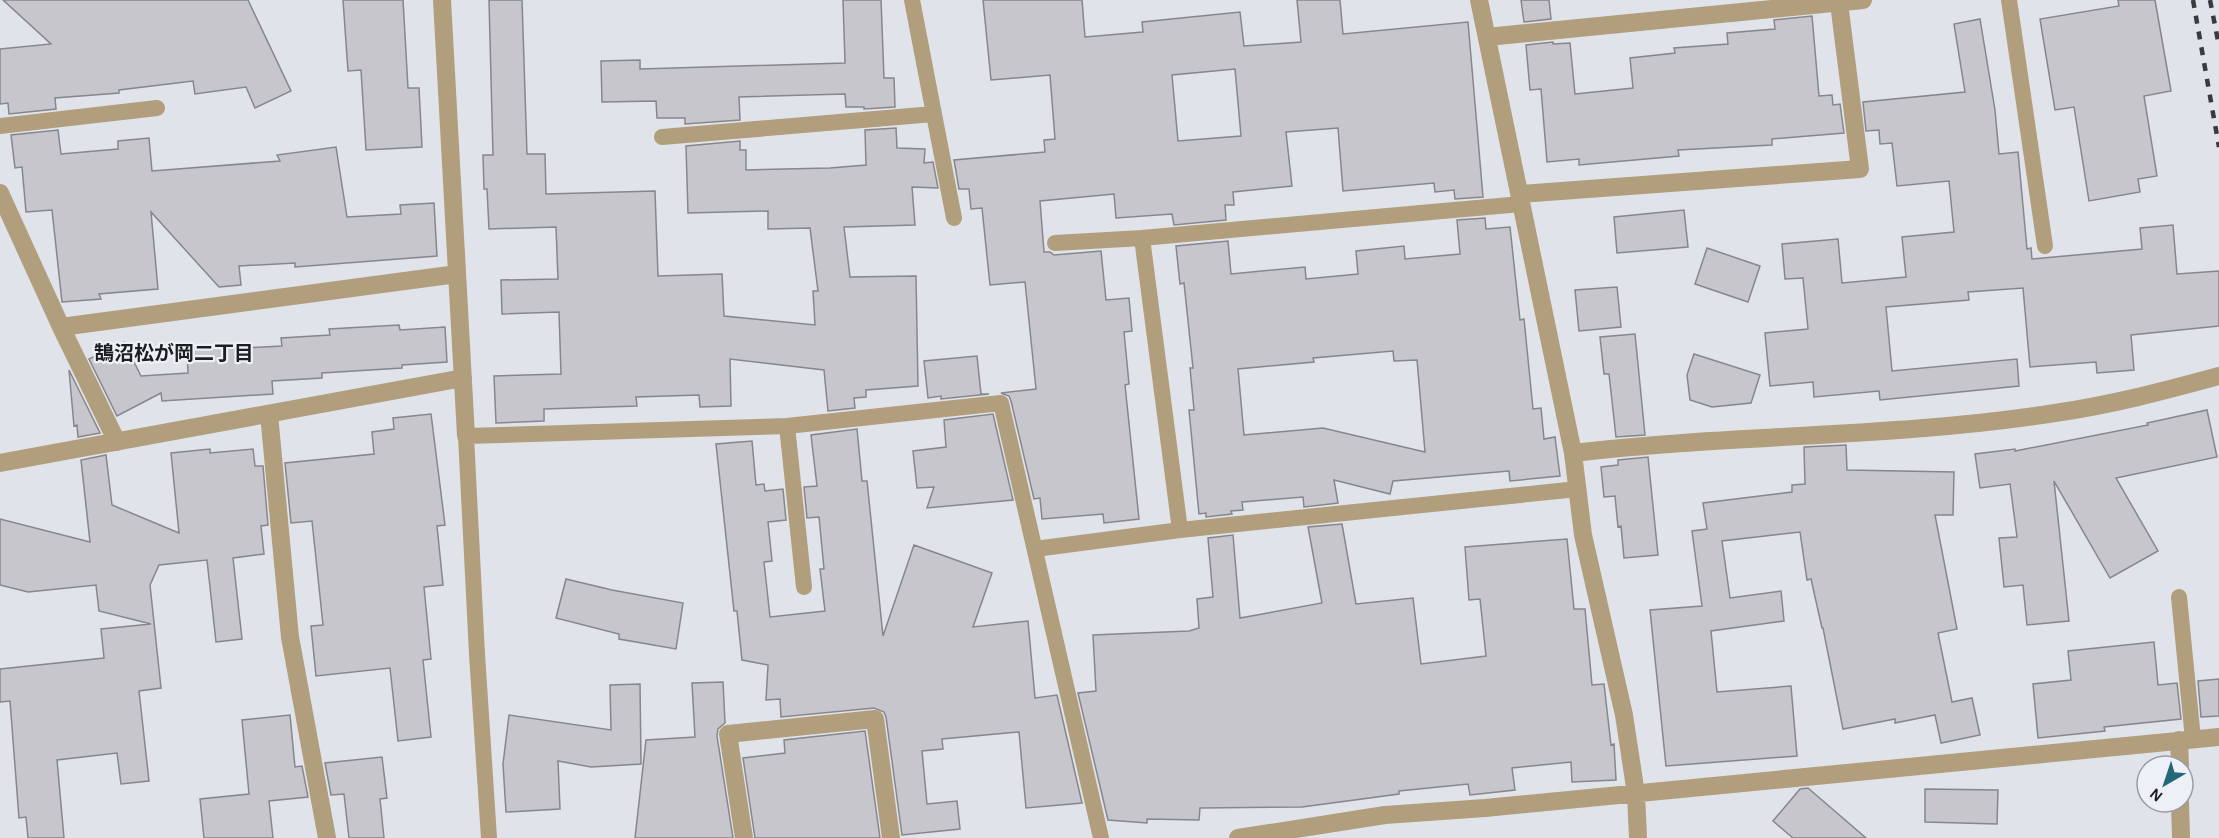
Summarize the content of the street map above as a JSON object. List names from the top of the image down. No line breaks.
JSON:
{"districts":["鵠沼松が岡二丁目"],"north":"bottom left"}
